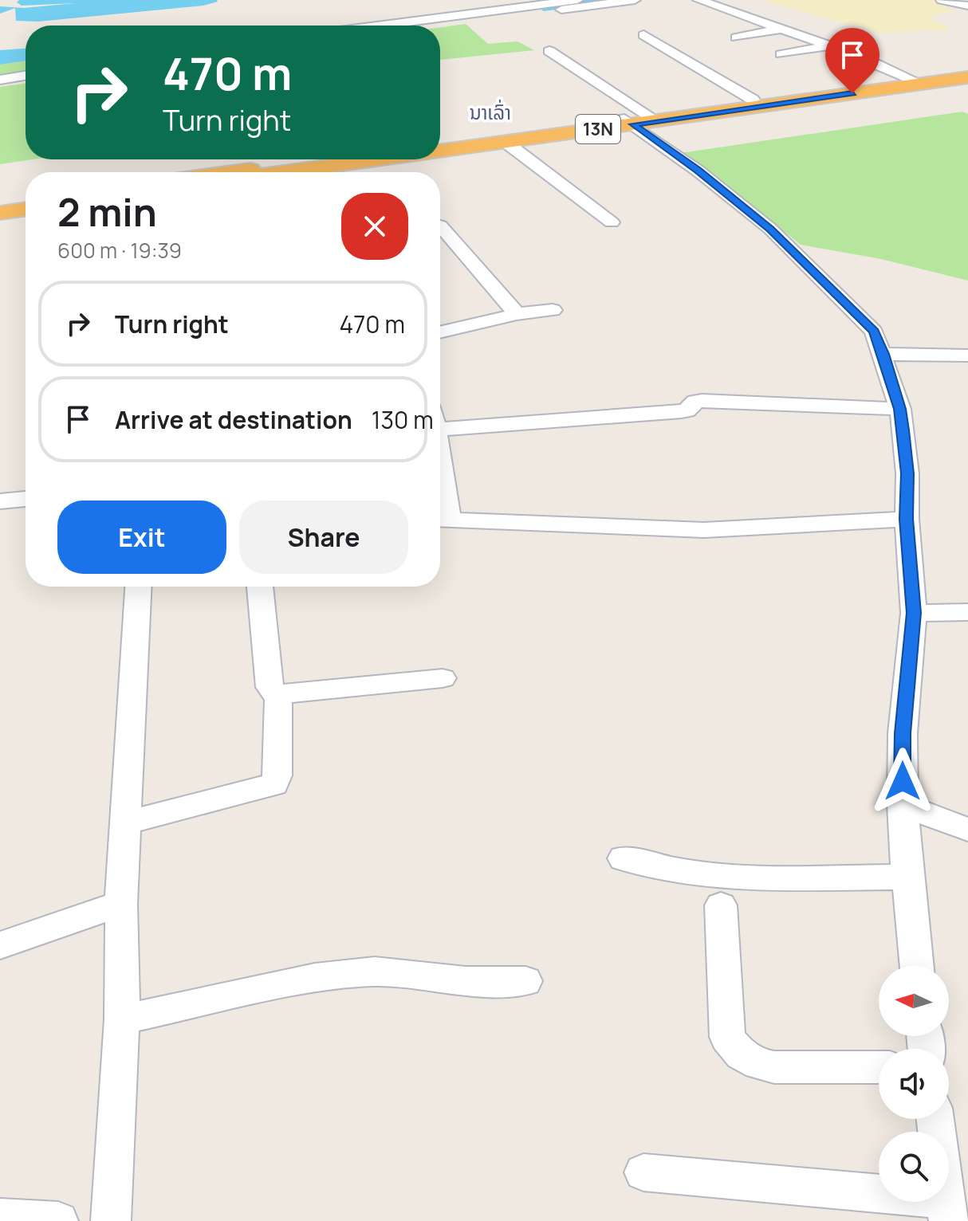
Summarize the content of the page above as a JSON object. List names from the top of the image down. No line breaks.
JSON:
{"streets":{"highway":["13N"]},"districts":["ນາເລົ່າ"],"north":"left","page":{"turn":["470 m","Turn right"],"heading":["2 min","600 m · 19:39"],"list":[{"name":"Turn right","value":"470 m"},{"name":"Arrive at destination","value":"130 m"}],"buttons":["Exit","Share"]}}
